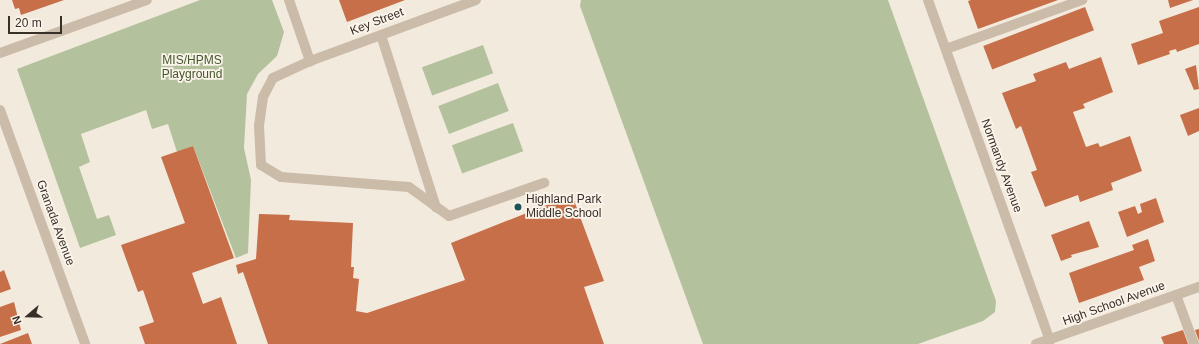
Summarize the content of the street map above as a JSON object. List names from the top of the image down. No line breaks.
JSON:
{"streets":{"street":["Key Street","Normandy Avenue","Granada Avenue","High School Avenue"]},"crossings":[["Normandy Avenue","High School Avenue"]],"parks":["MIS/HPMS Playground"],"places":["Highland Park Middle School"],"scale_bar":"20 m","north":"left"}
